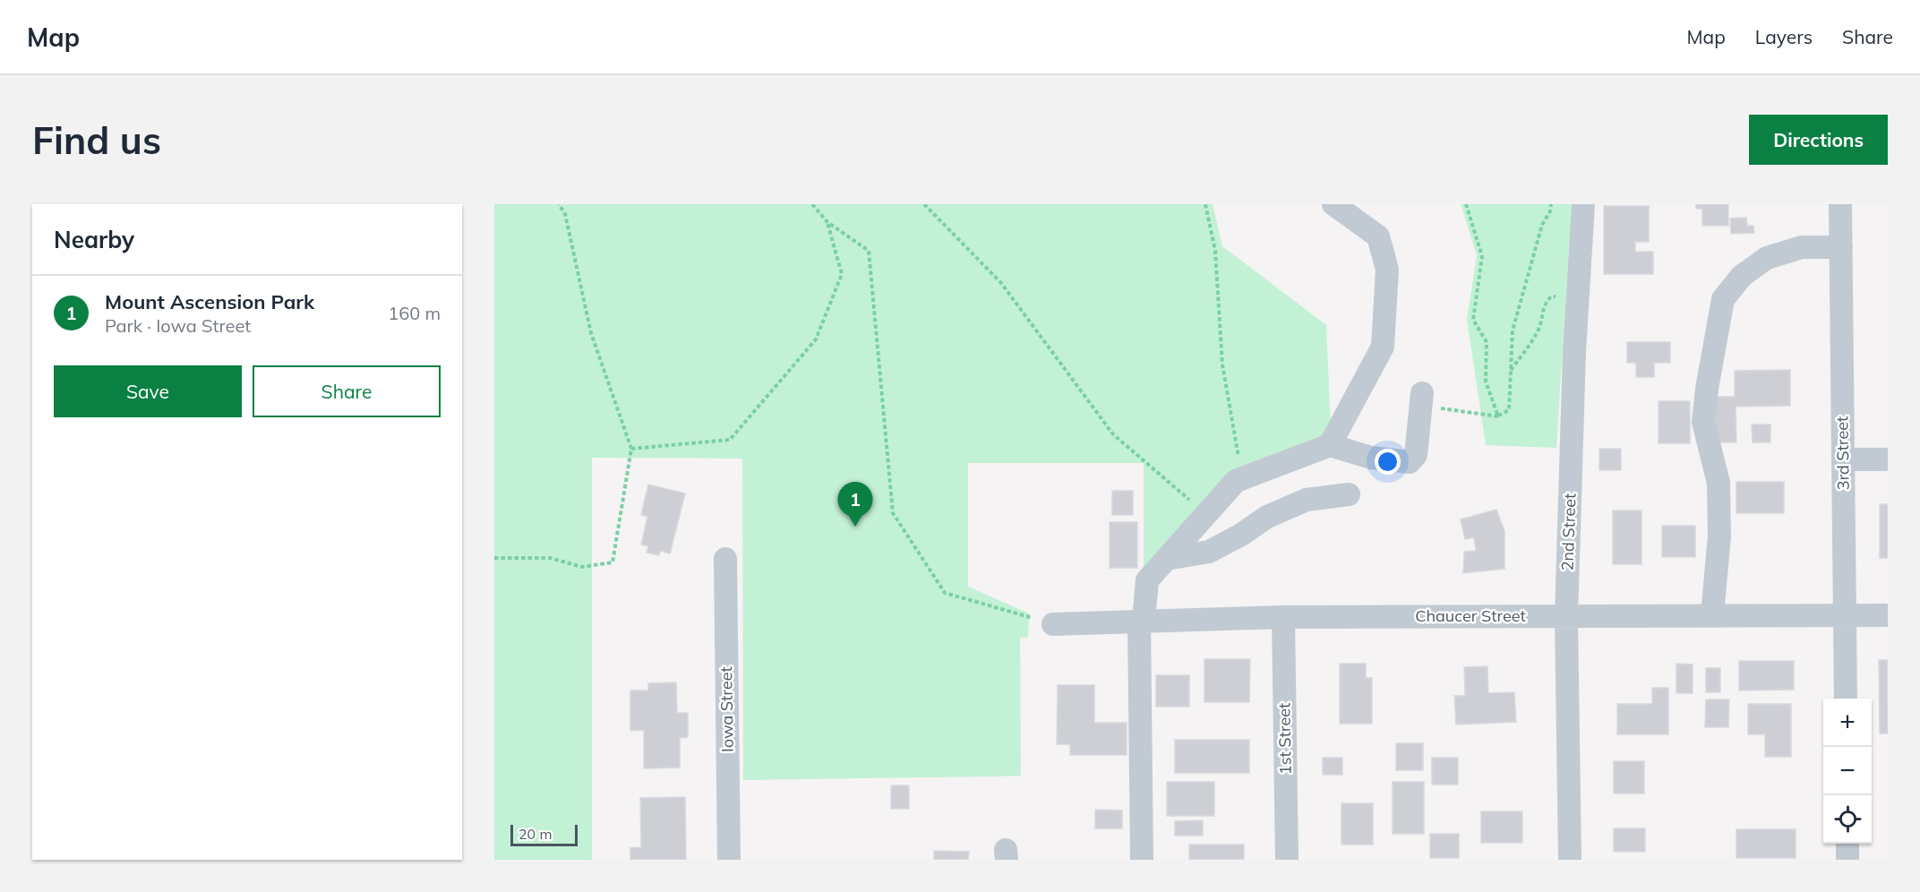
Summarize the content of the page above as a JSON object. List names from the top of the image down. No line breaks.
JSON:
{"streets":{"street":["3rd Street","2nd Street","Chaucer Street","Iowa Street","1st Street"]},"crossings":[["3rd Street","Chaucer Street"],["2nd Street","Chaucer Street"],["Chaucer Street","1st Street"]],"scale_bar":"20 m","page":{"header":"Map","nav":["Map","Layers","Share"],"buttons":["Directions",["Save","Share"]],"title":"Find us","heading":"Nearby","list":[{"mark":"1","name":"Mount Ascension Park","note":"Park · Iowa Street","value":"160 m"}],"pins":"1","map_buttons":["+","−"],"scale":"20 m"}}
